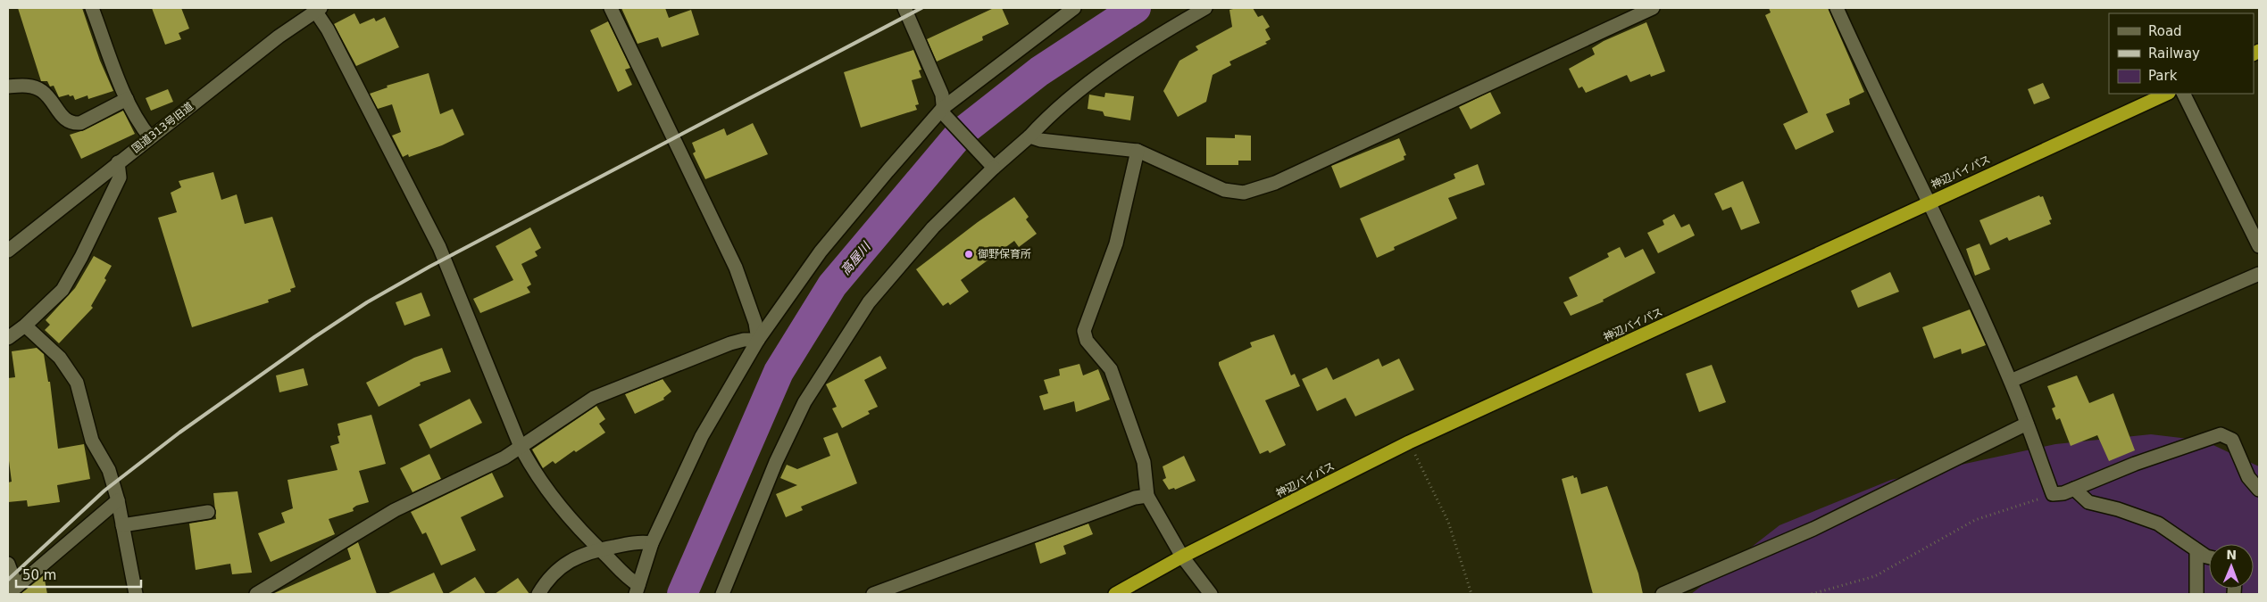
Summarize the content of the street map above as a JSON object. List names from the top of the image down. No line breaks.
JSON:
{"streets":{"highway":["神辺バイパス"],"street":["国道313号旧道"]},"water":["高屋川"],"places":["御野保育所"],"legend":["Road","Railway","Park"],"scale_bar":"50 m","north":"top"}
